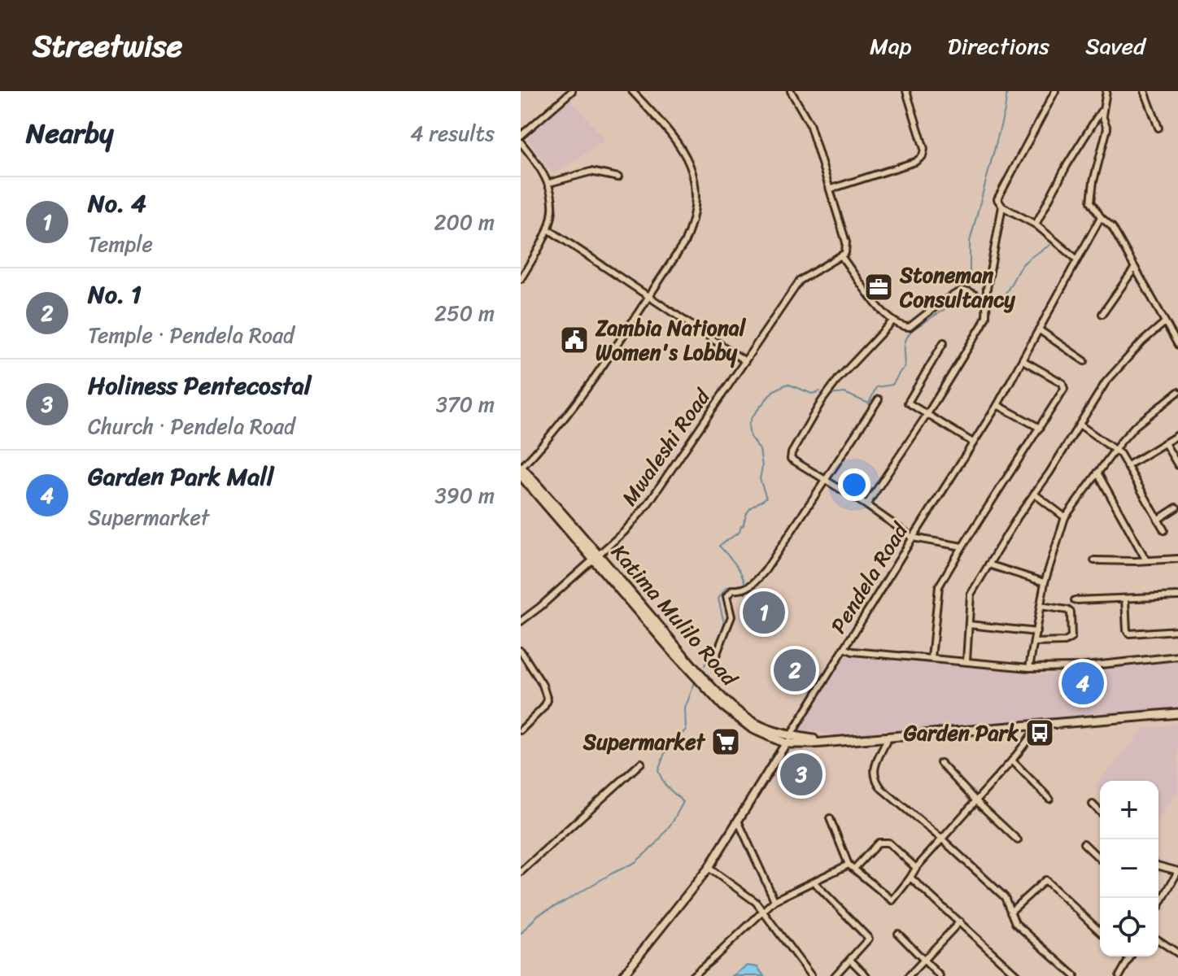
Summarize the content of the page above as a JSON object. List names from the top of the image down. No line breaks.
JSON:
{"streets":{"main road":["Katima Mulilo Road"],"street":["Mwaleshi Road","Pendela Road"]},"crossings":[["Mwaleshi Road","Katima Mulilo Road"],["Pendela Road","Katima Mulilo Road"]],"places":{"office":["Stoneman Consultancy"],"public building":["Zambia National Women's Lobby"],"bus stop":["Garden Park"],"supermarket":["Supermarket"]},"page":{"header":"Streetwise","nav":["Map","Directions","Saved"],"heading":["Nearby","4 results"],"list":[{"mark":"1","name":"No. 4","note":"Temple","value":"200 m"},{"mark":"2","name":"No. 1","note":"Temple · Pendela Road","value":"250 m"},{"mark":"3","name":"Holiness Pentecostal","note":"Church · Pendela Road","value":"370 m"},{"mark":"4","name":"Garden Park Mall","note":"Supermarket","value":"390 m"}],"pins":["1","2","4","3"],"map_buttons":["+","−"]}}
